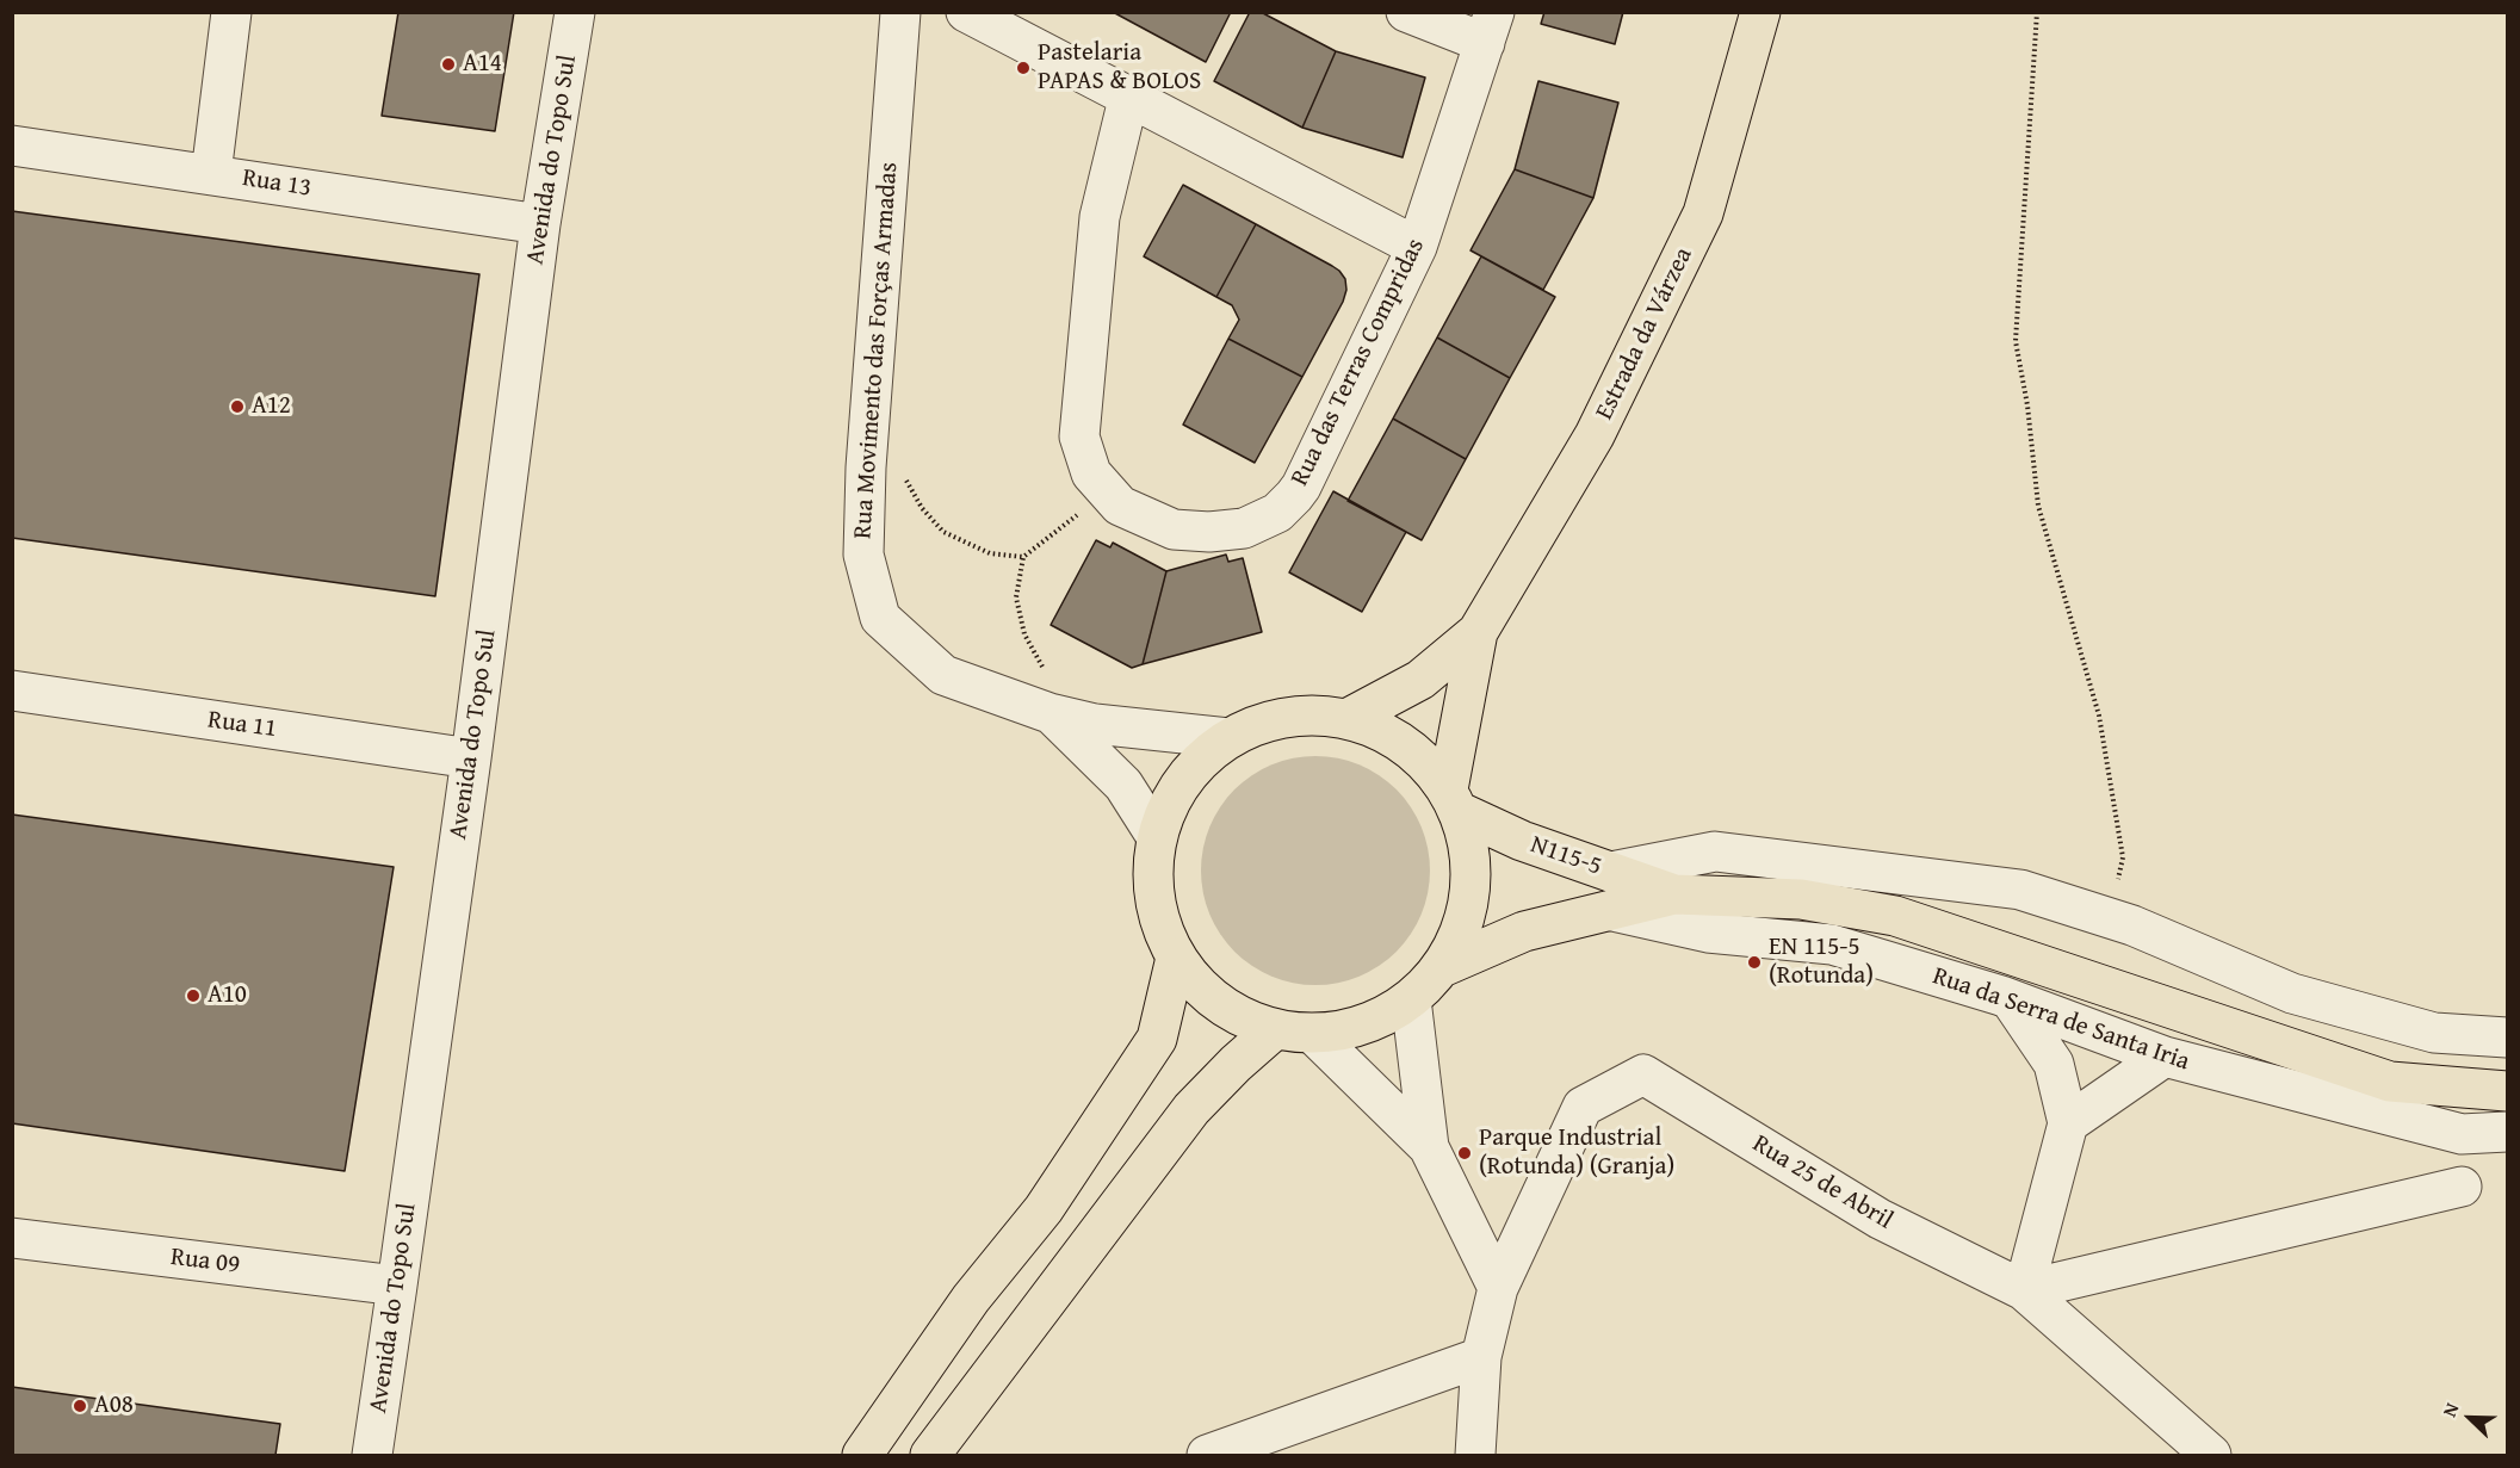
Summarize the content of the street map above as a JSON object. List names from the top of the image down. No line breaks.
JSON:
{"streets":{"main road":["Estrada da Várzea","N115-5"],"street":["Avenida do Topo Sul","Rua 13","Rua Movimento das Forças Armadas","Rua das Terras Compridas","Rua 11","Rua da Serra de Santa Iria","Rua 25 de Abril","Rua 09"]},"crossings":[["Avenida do Topo Sul","Rua 13"],["Avenida do Topo Sul","Rua 11"],["Avenida do Topo Sul","Rua 09"],["Estrada da Várzea","N115-5"]],"places":["A14","Pastelaria PAPAS & BOLOS","A12","EN 115-5 (Rotunda)","A10","Parque Industrial (Rotunda) (Granja)","A08"],"north":"top left"}
